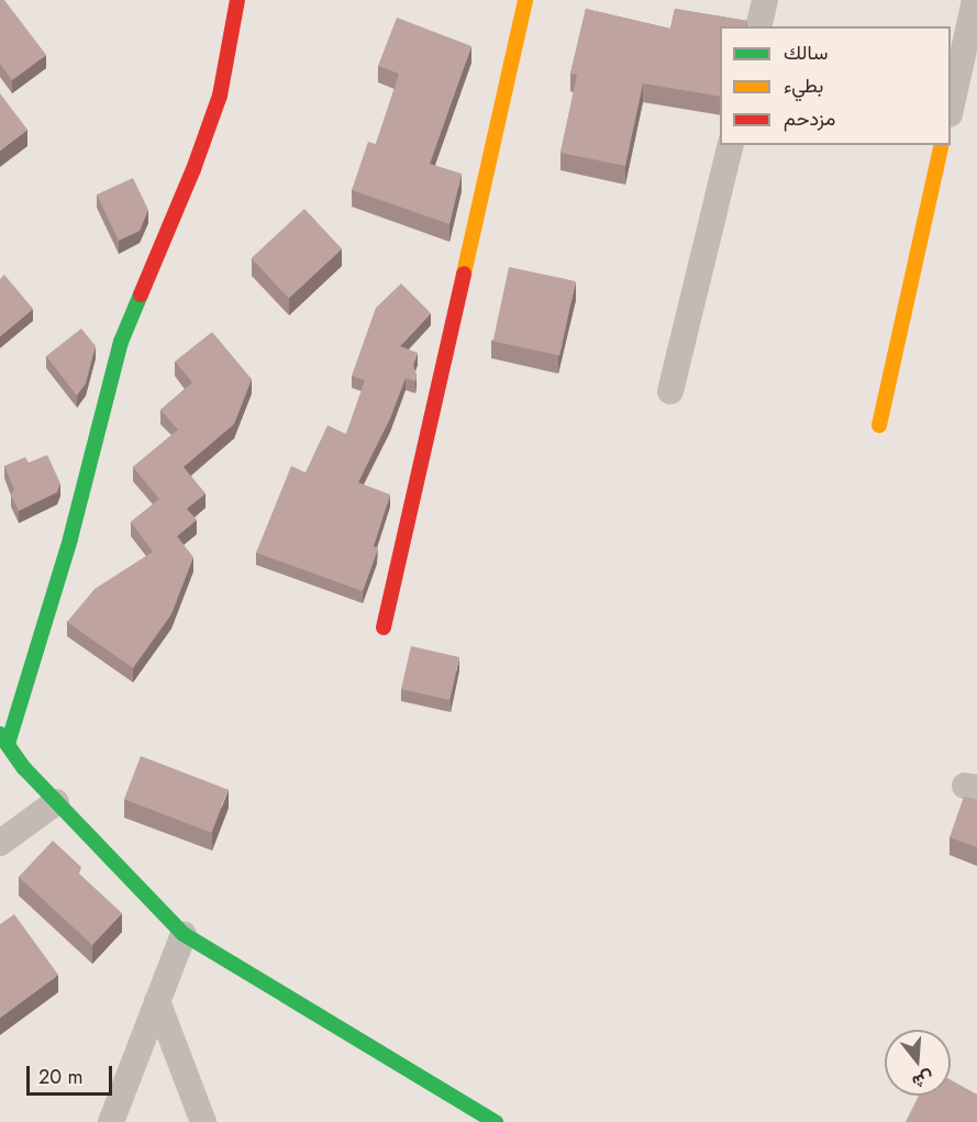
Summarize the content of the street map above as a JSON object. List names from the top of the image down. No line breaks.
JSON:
{"legend":["سالك","بطيء","مزدحم"],"scale_bar":"20 m","north":"bottom"}
